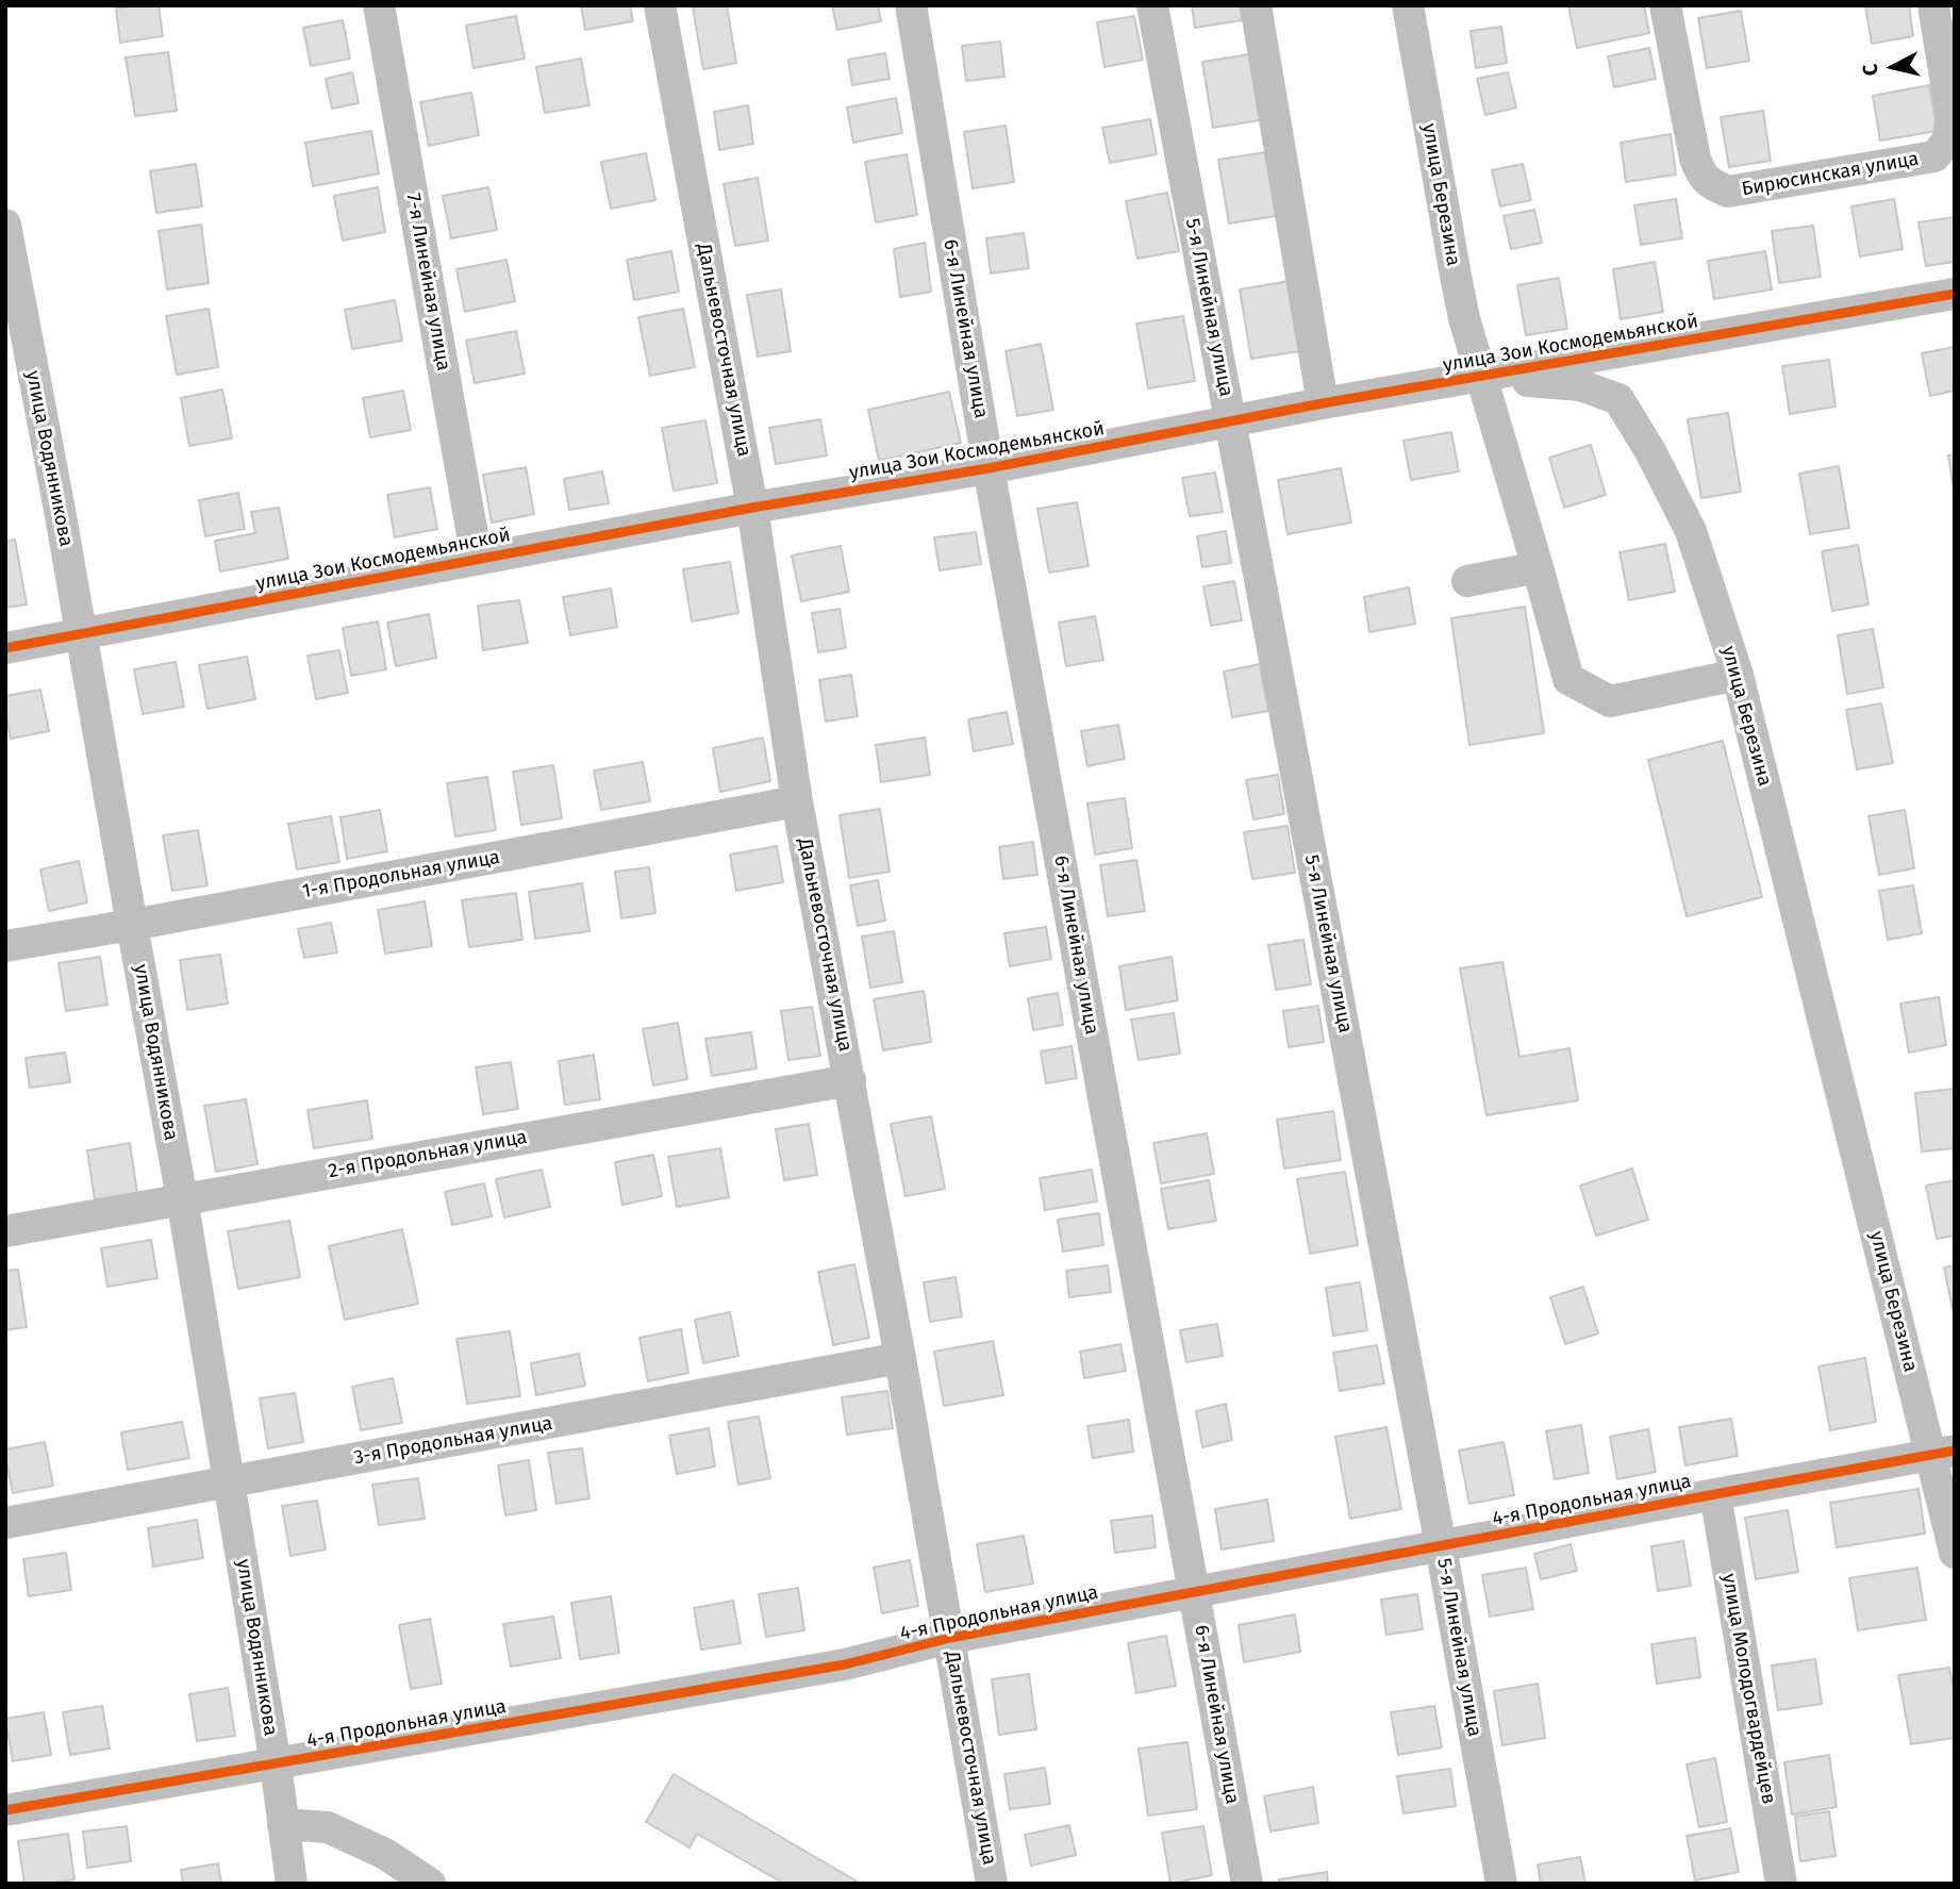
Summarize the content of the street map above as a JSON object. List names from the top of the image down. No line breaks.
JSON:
{"streets":{"street":["Бирюсинская улица","улица Березина","7-я Линейная улица","5-я Линейная улица","6-я Линейная улица","улица Зои Космодемьянской","Дальневосточная улица","улица Водянникова","1-я Продольная улица","2-я Продольная улица","3-я Продольная улица","4-я Продольная улица","улица Молодогвардейцев"]},"crossings":[["улица Березина","улица Зои Космодемьянской"],["улица Березина","4-я Продольная улица"],["7-я Линейная улица","улица Зои Космодемьянской"],["5-я Линейная улица","улица Зои Космодемьянской"],["5-я Линейная улица","4-я Продольная улица"],["6-я Линейная улица","улица Зои Космодемьянской"],["6-я Линейная улица","4-я Продольная улица"],["улица Зои Космодемьянской","Дальневосточная улица"],["улица Зои Космодемьянской","улица Водянникова"],["Дальневосточная улица","1-я Продольная улица"],["Дальневосточная улица","2-я Продольная улица"],["Дальневосточная улица","3-я Продольная улица"],["Дальневосточная улица","4-я Продольная улица"],["улица Водянникова","1-я Продольная улица"],["улица Водянникова","2-я Продольная улица"],["улица Водянникова","3-я Продольная улица"],["улица Водянникова","4-я Продольная улица"],["4-я Продольная улица","улица Молодогвардейцев"]],"north":"left"}
